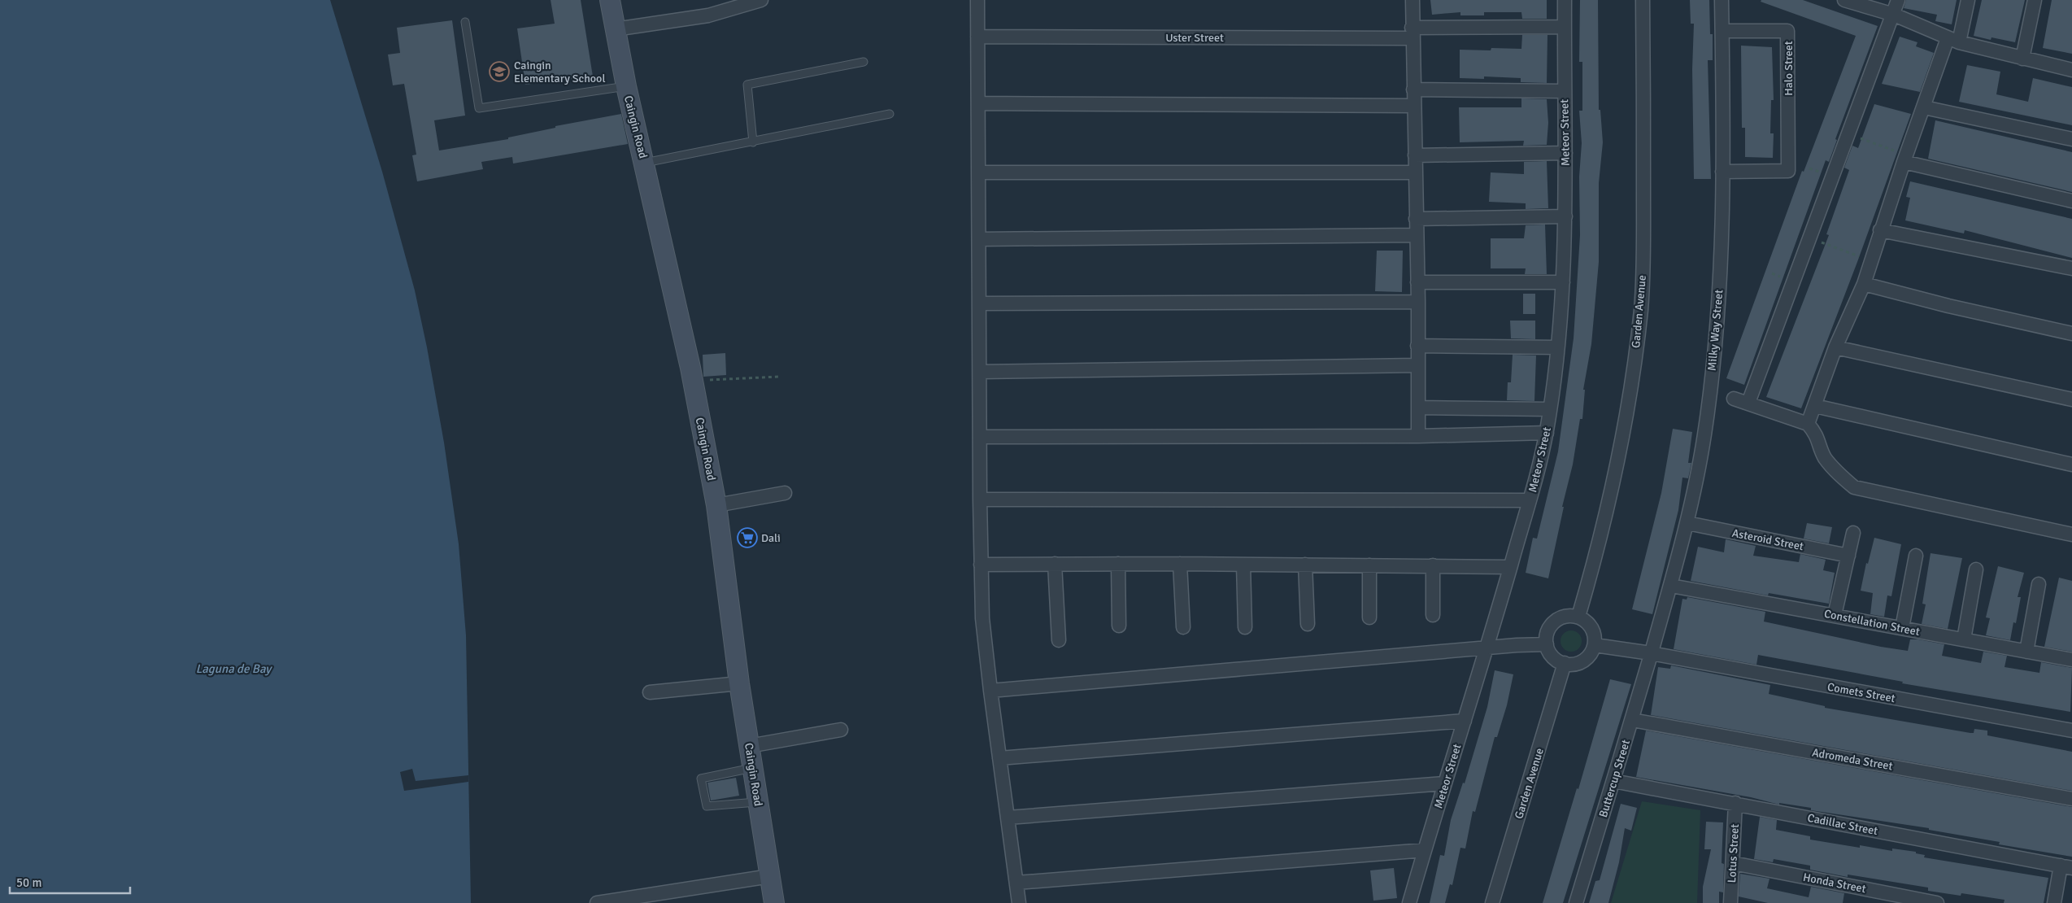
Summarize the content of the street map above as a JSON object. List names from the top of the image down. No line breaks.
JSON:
{"streets":{"street":["Uster Street","Halo Street","Caingin Road","Meteor Street","Garden Avenue","Milky Way Street","Asteroid Street","Constellation Street","Comets Street","Adromeda Street","Buttercup Street","Cadillac Street","Lotus Street","Honda Street"]},"crossings":[["Uster Street","Meteor Street"],["Halo Street","Milky Way Street"],["Garden Avenue","Comets Street"],["Milky Way Street","Asteroid Street"],["Milky Way Street","Constellation Street"],["Milky Way Street","Comets Street"],["Milky Way Street","Buttercup Street"],["Comets Street","Buttercup Street"],["Adromeda Street","Buttercup Street"],["Buttercup Street","Cadillac Street"],["Cadillac Street","Lotus Street"],["Lotus Street","Honda Street"]],"water":["Laguna de Bay"],"places":{"school or university":["Caingin Elementary School"],"supermarket":["Dali"]},"scale_bar":"50 m"}
